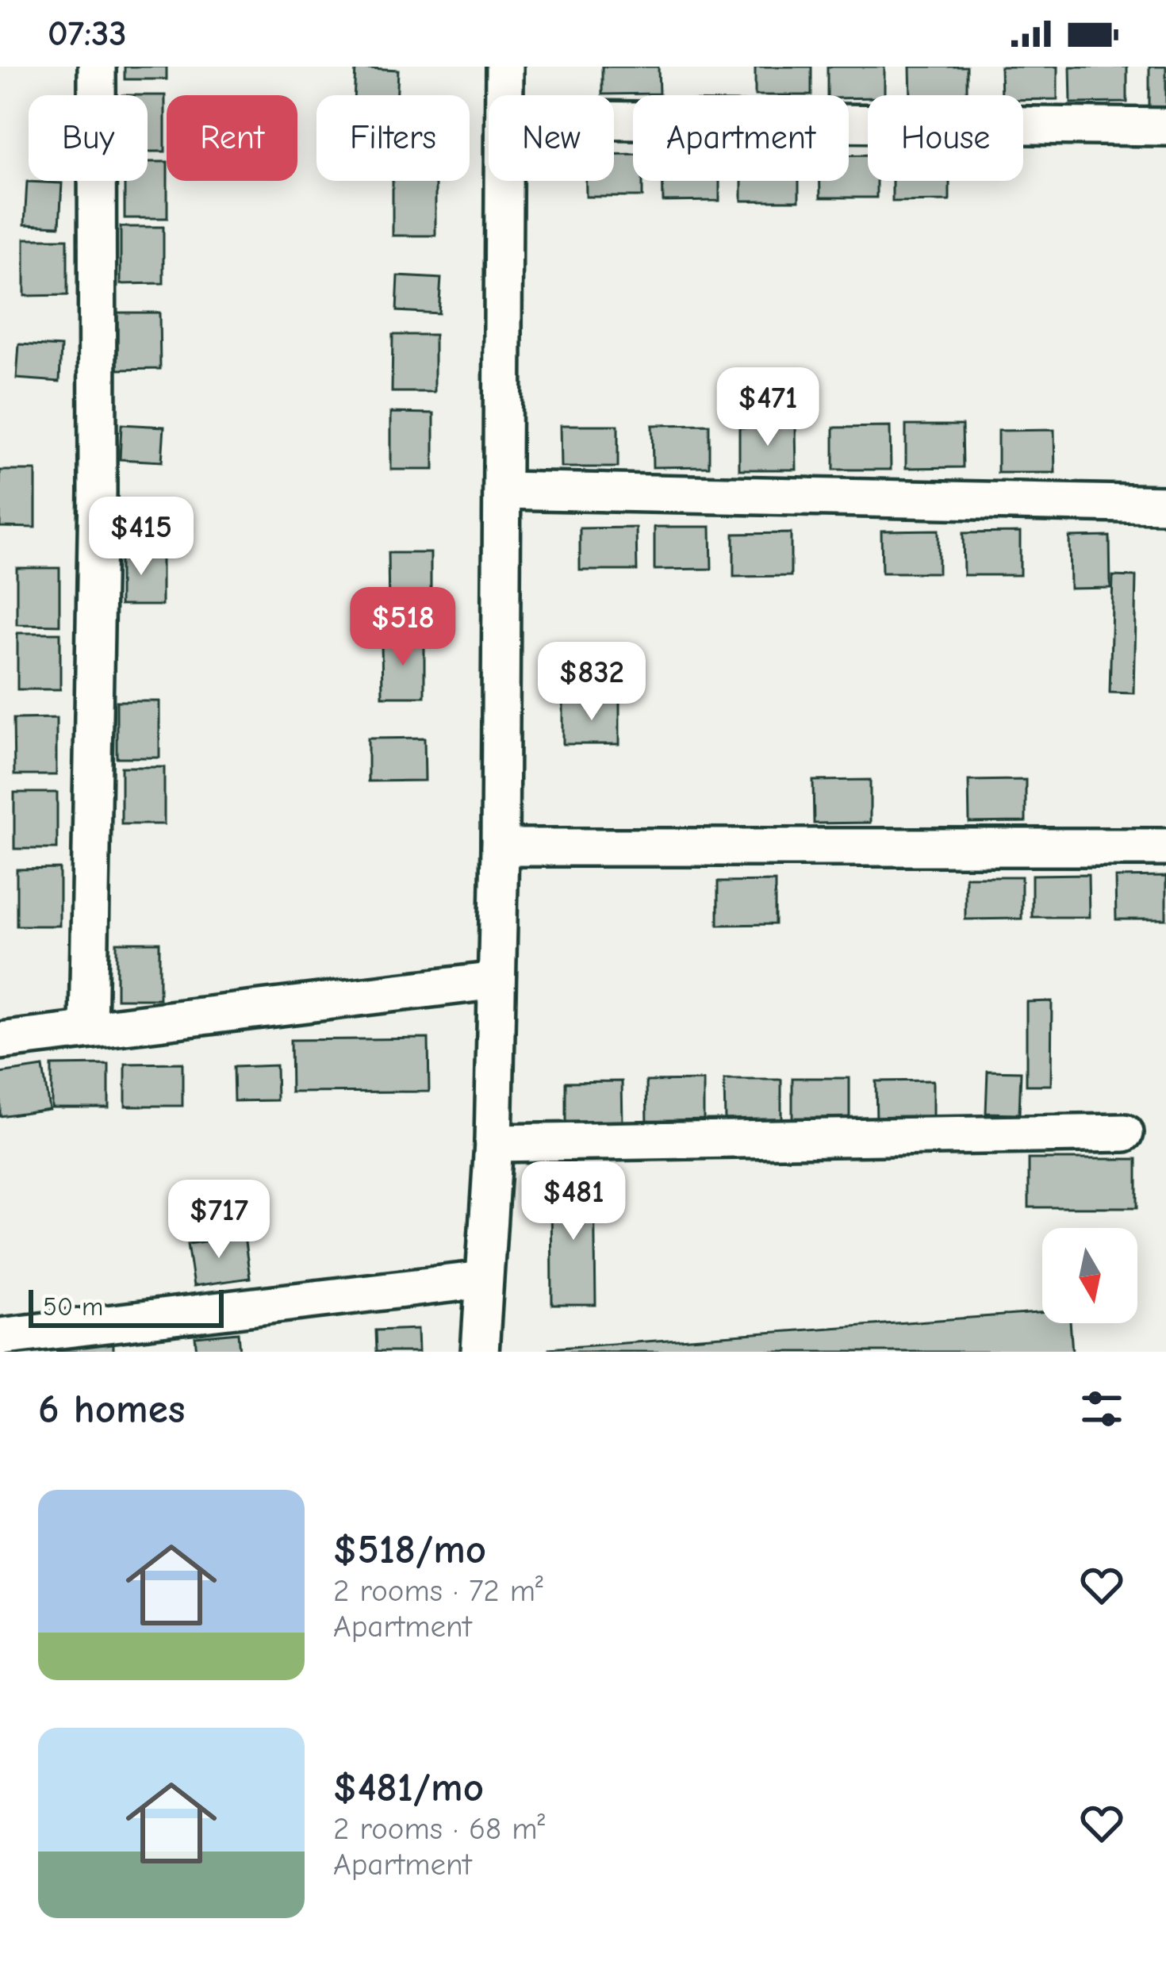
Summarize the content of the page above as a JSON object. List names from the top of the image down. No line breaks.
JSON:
{"scale_bar":"50 m","north":"bottom","page":{"status":"07:33","chip":["Buy","Rent","Filters","New","Apartment","House"],"price":["$471","$415","$518","$832","$481","$717"],"scale":"50 m","heading":"6 homes","list":[{"name":"$518/mo","note":"2 rooms · 72 m² · Apartment"},{"name":"$481/mo","note":"2 rooms · 68 m² · Apartment"}]}}
